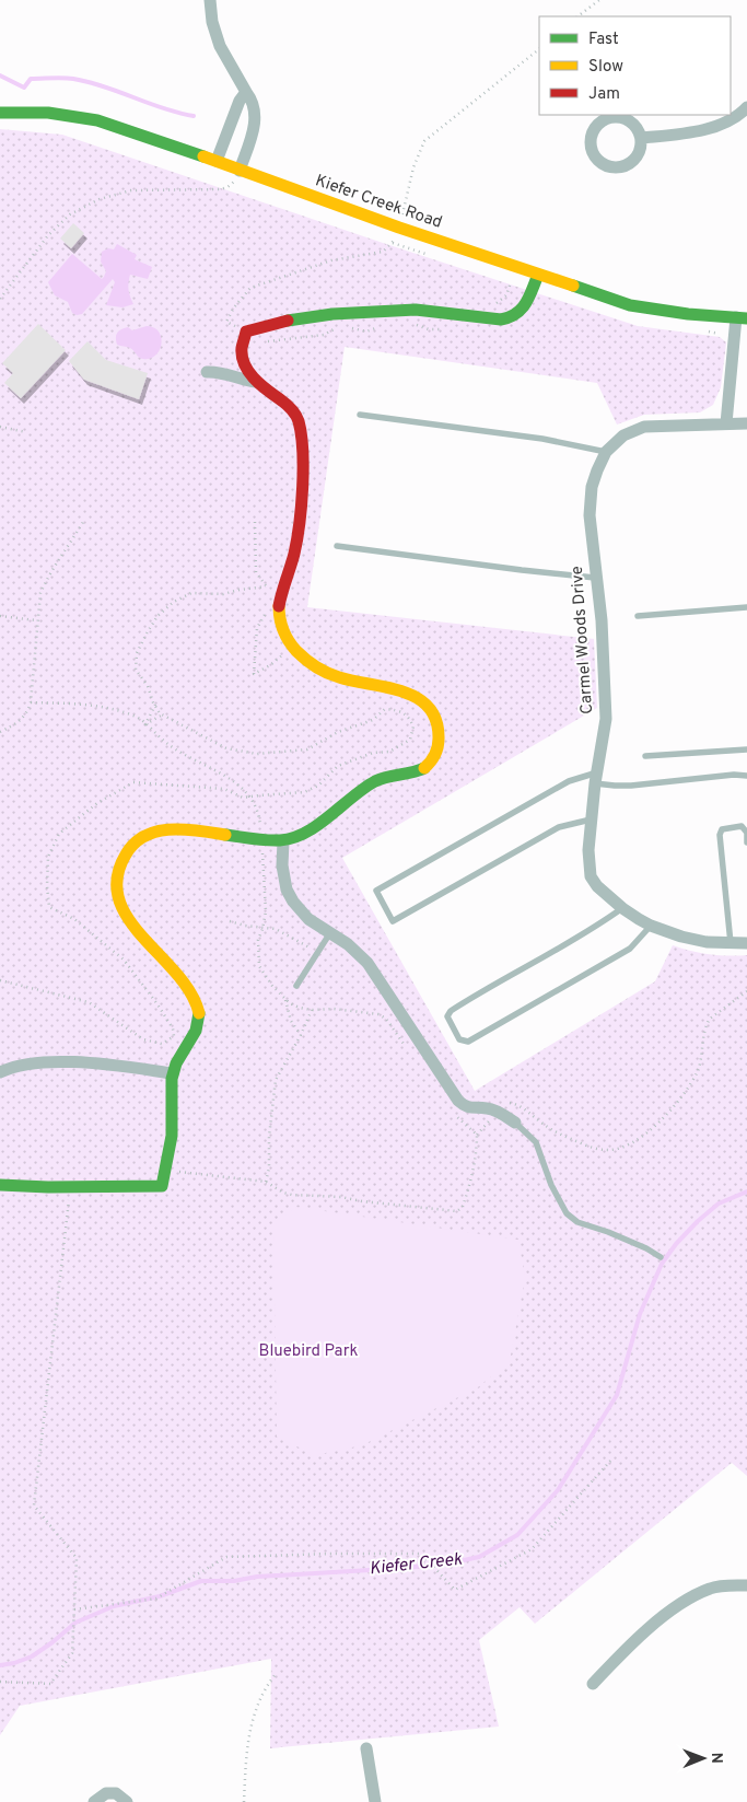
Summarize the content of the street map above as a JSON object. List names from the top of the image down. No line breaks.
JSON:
{"streets":{"street":["Kiefer Creek Road","Carmel Woods Drive"]},"water":["Kiefer Creek"],"parks":["Bluebird Park"],"legend":["Fast","Slow","Jam"],"north":"right"}
